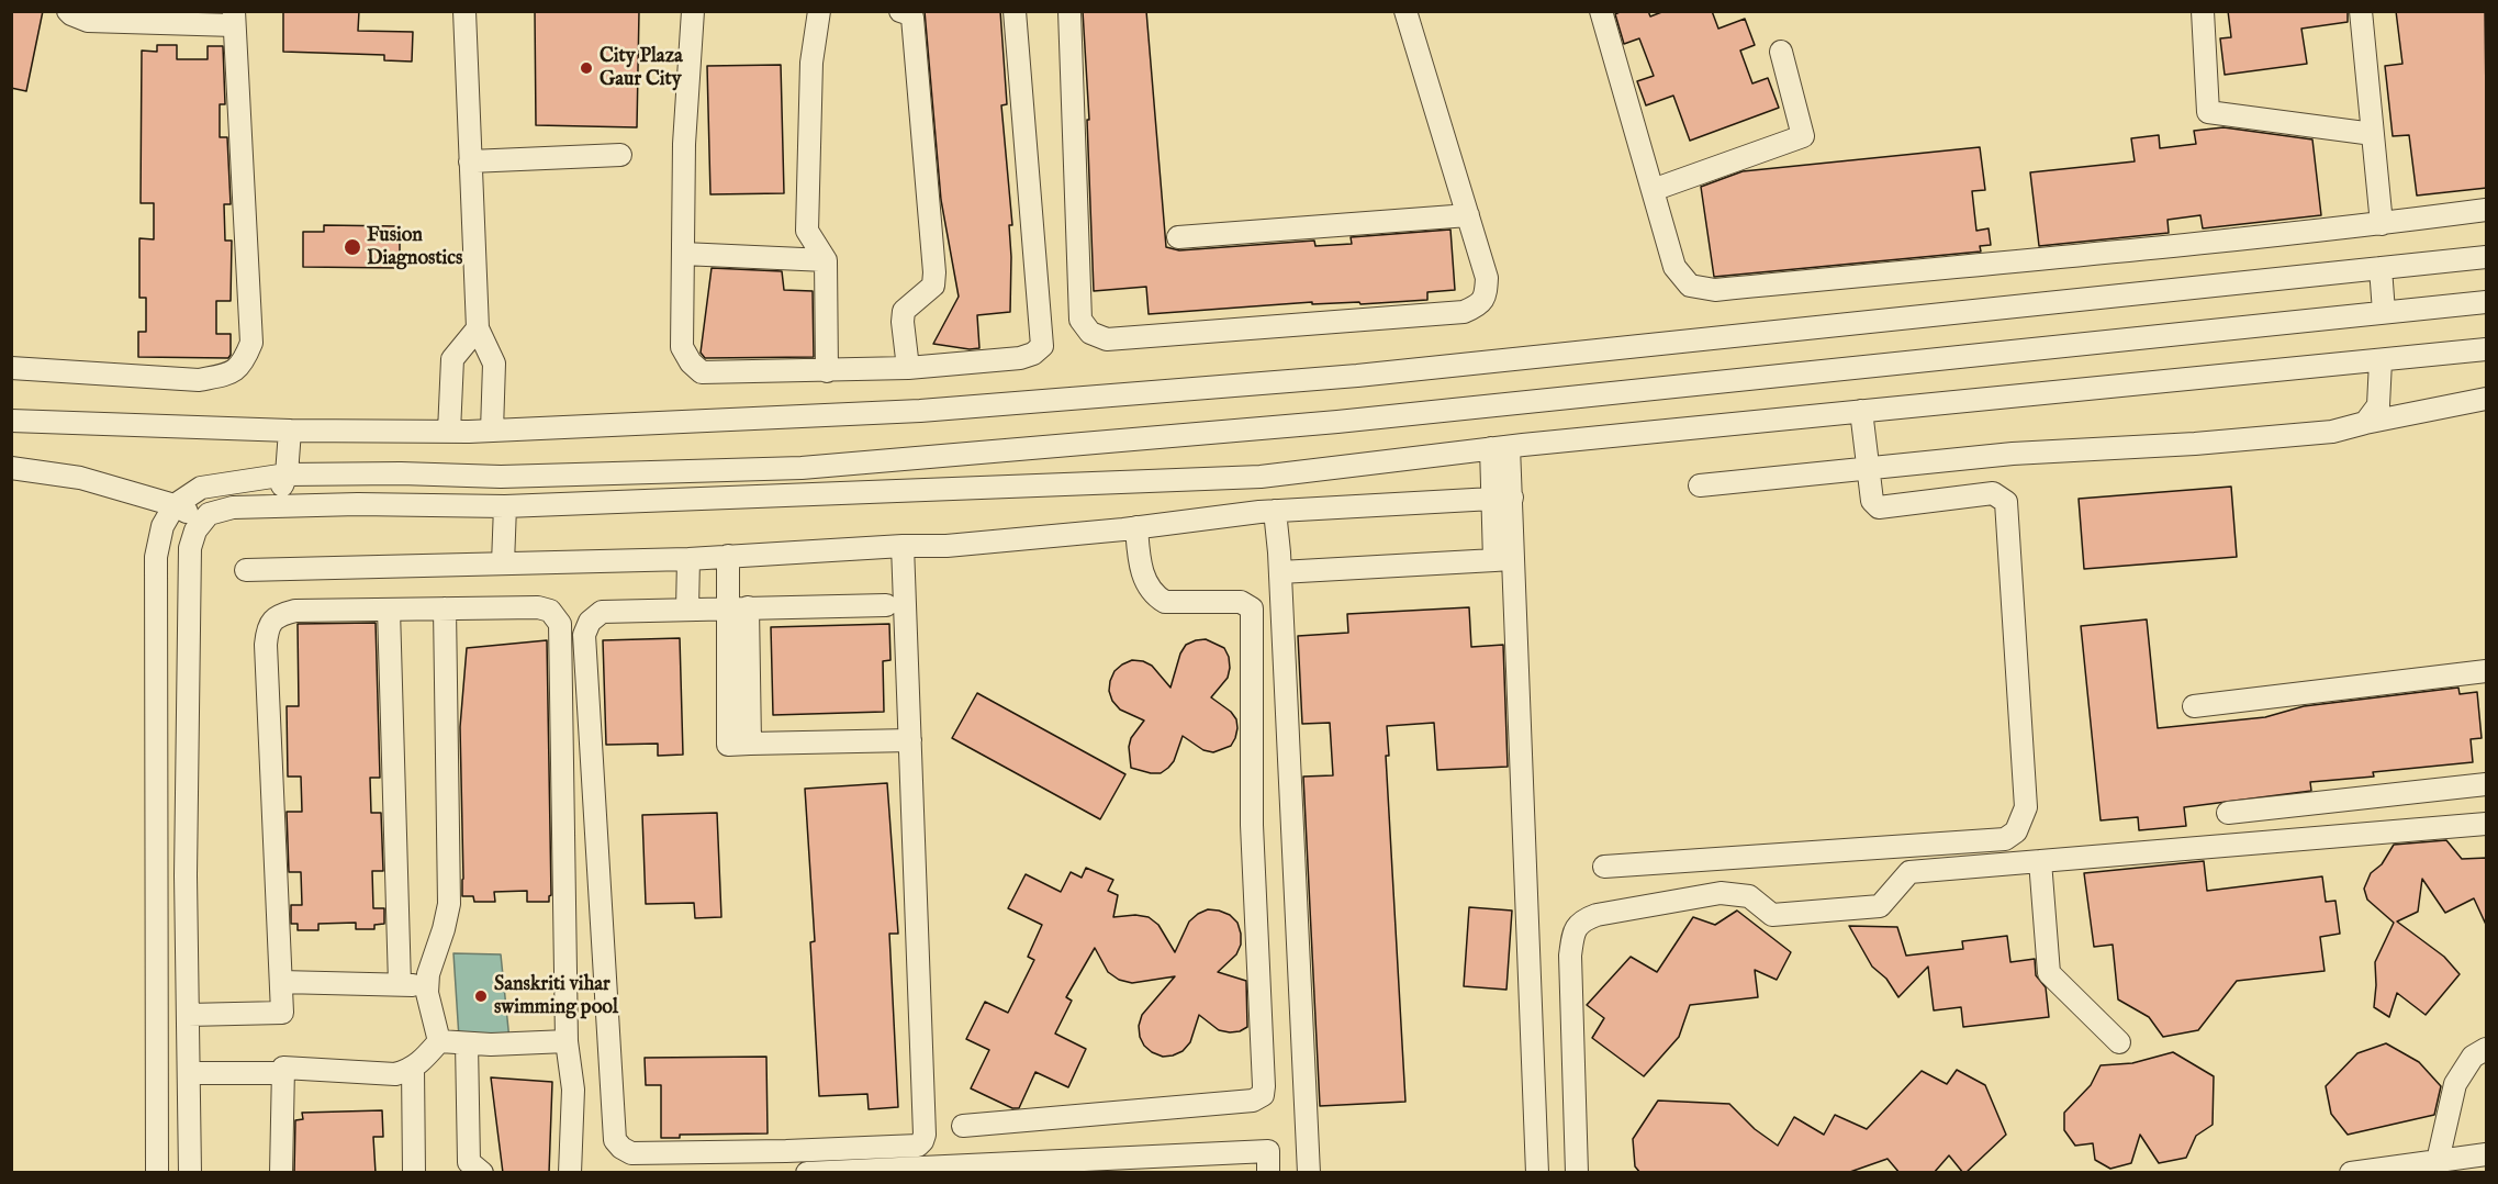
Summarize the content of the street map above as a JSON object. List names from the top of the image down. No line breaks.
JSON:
{"places":["City Plaza Gaur City","Fusion Diagnostics","Sanskriti vihar swimming pool"]}
